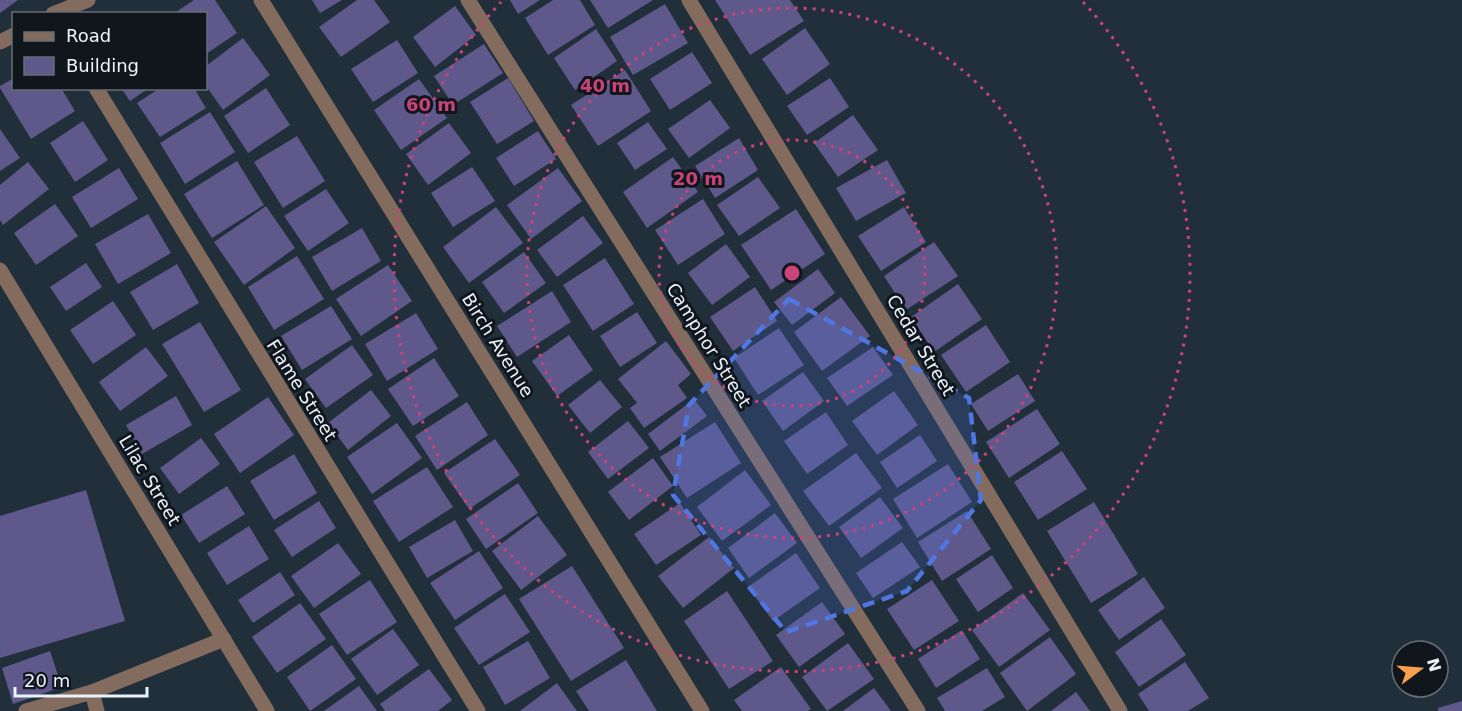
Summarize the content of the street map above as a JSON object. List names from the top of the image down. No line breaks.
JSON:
{"streets":{"street":["Birch Avenue","Camphor Street","Cedar Street","Flame Street","Lilac Street"]},"legend":["Road","Building"],"scale_bar":"20 m","north":"right","rings":["40 m","60 m","20 m"]}
